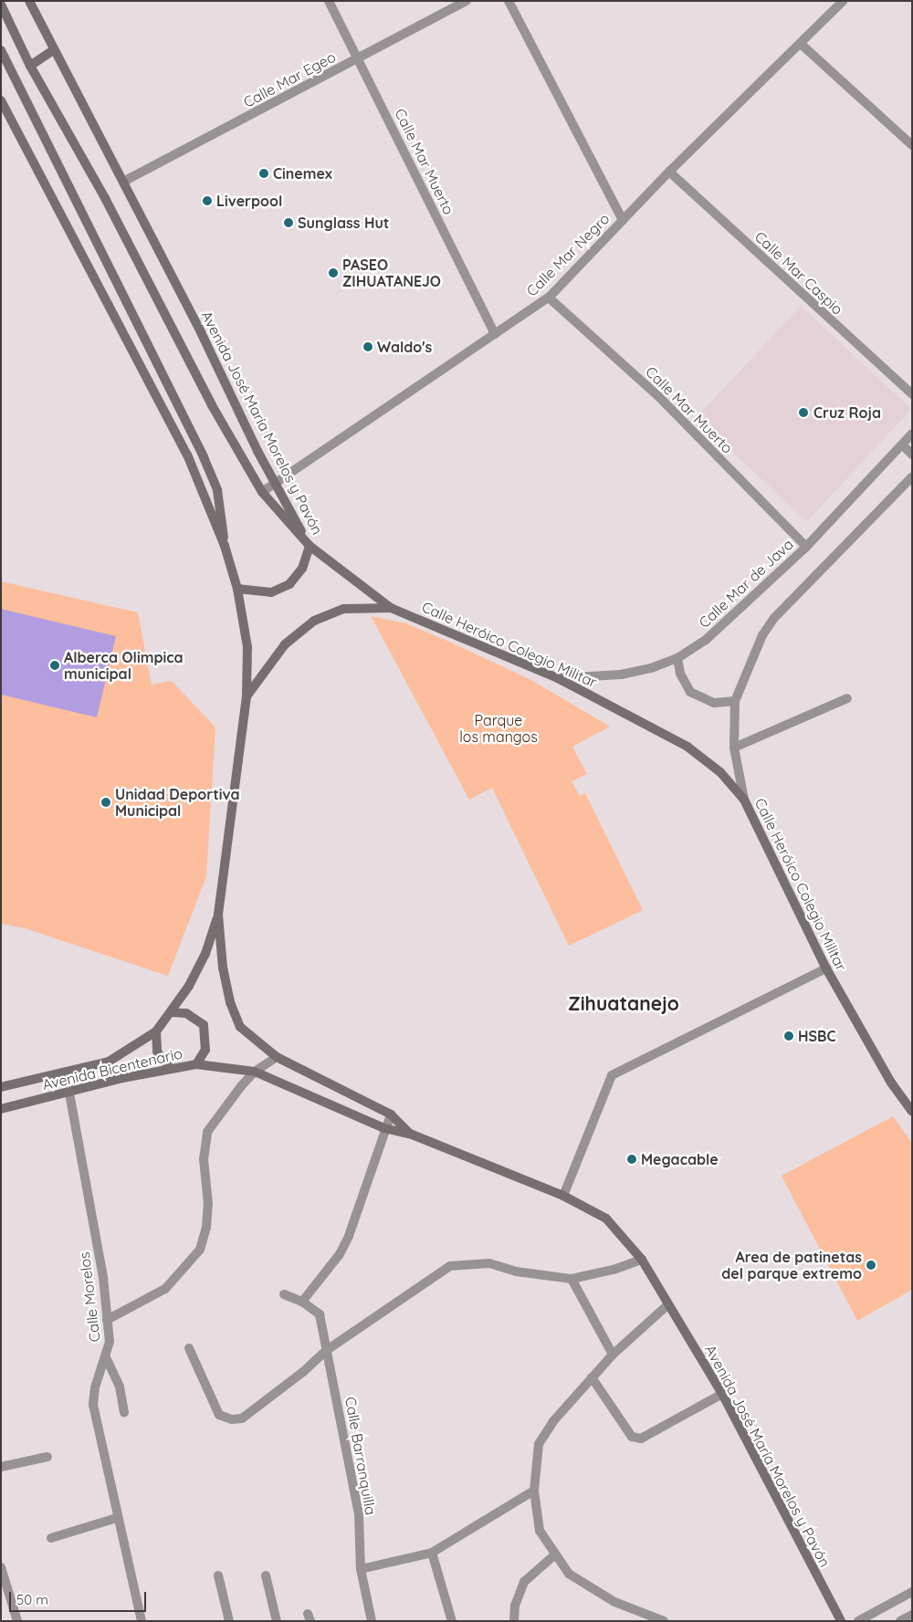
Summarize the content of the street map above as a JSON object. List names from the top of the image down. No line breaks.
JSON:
{"streets":{"main road":["Avenida José María Morelos y Pavón","Calle Heróico Colegio Militar","Avenida Bicentenario"],"street":["Calle Mar Egeo","Calle Mar Muerto","Calle Mar Negro","Calle Mar Caspio","Calle Mar de Java","Calle Morelos","Calle Barranquilla"]},"crossings":[["Calle Mar Egeo","Calle Mar Muerto"],["Calle Mar Egeo","Avenida José María Morelos y Pavón"],["Calle Mar Muerto","Calle Mar Negro"],["Calle Mar Muerto","Calle Mar de Java"],["Calle Mar Negro","Calle Mar Caspio"],["Calle Mar Negro","Avenida José María Morelos y Pavón"],["Avenida José María Morelos y Pavón","Calle Heróico Colegio Militar"],["Avenida José María Morelos y Pavón","Avenida Bicentenario"],["Calle Mar de Java","Calle Heróico Colegio Militar"],["Avenida Bicentenario","Calle Morelos"]],"districts":["Zihuatanejo"],"parks":["Parque los mangos"],"places":["Cinemex","Liverpool","Sunglass Hut","PASEO ZIHUATANEJO","Waldo's","Cruz Roja","Alberca Olimpica municipal","Unidad Deportiva Municipal","HSBC","Megacable","Area de patinetas del parque extremo"],"scale_bar":"50 m"}
